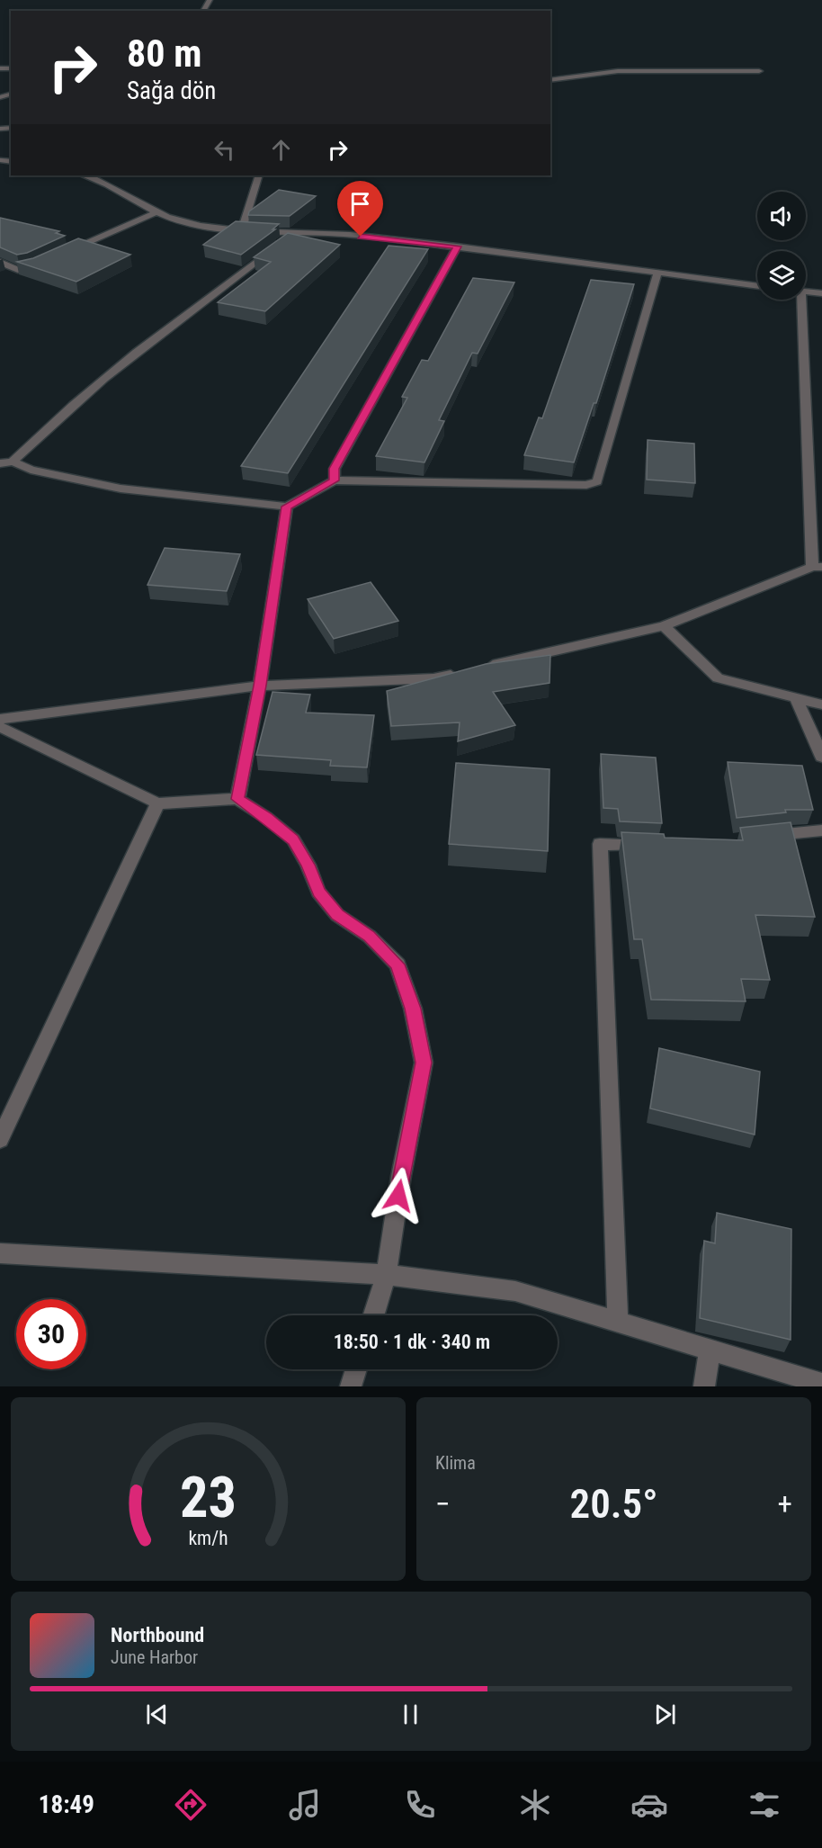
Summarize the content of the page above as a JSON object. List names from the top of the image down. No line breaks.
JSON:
{"page":{"turn":["80 m","Sağa dön"],"limit":"30","trip":"18:50 · 1 dk · 340 m","tile":"Klima","heat":["−","20.5°","+"],"song":["Northbound","June Harbor"],"tabs":"18:49","gauge":["23","km/h"]}}
